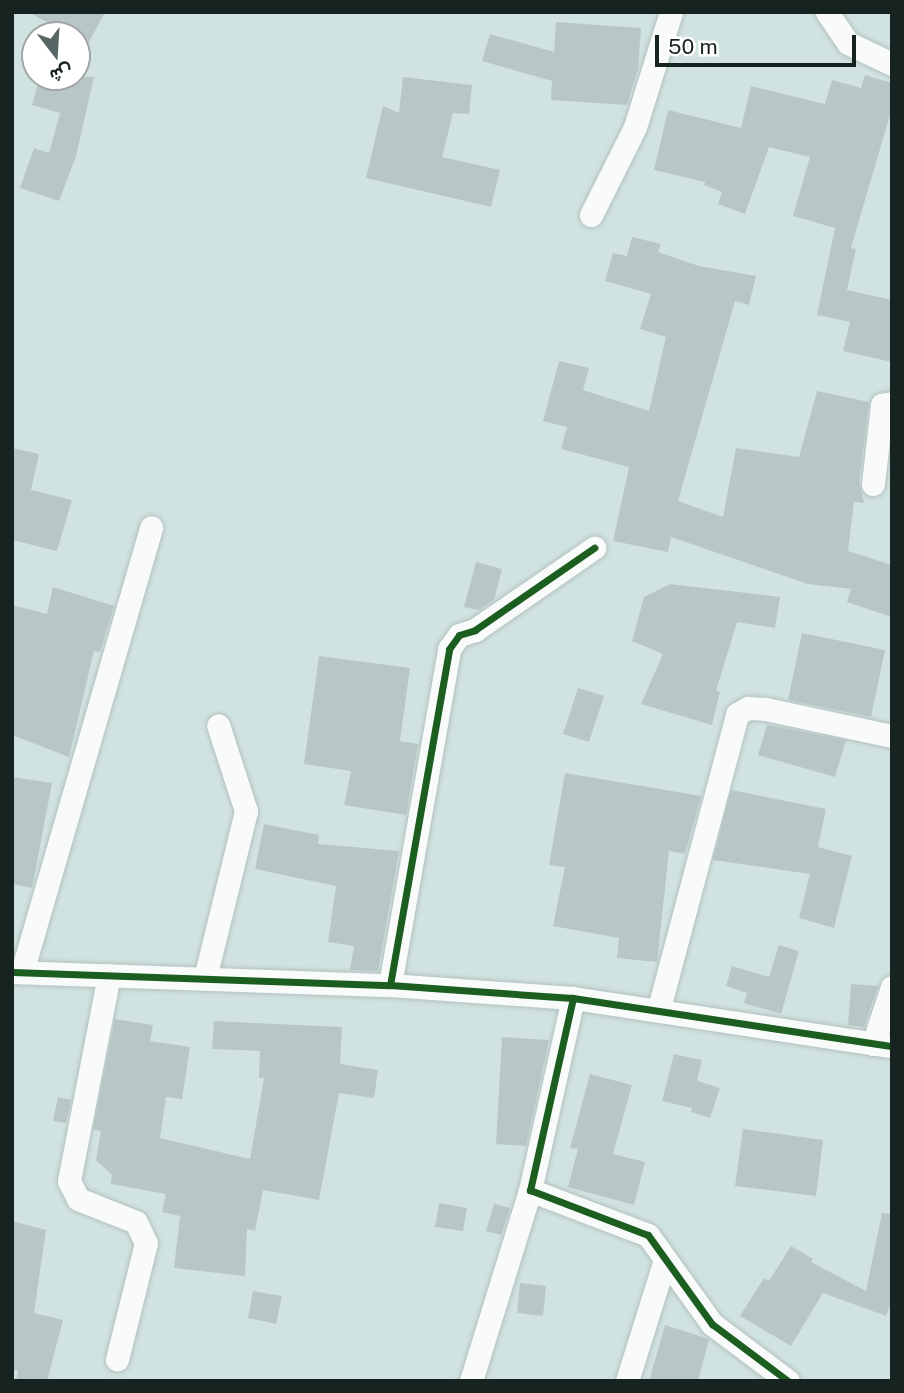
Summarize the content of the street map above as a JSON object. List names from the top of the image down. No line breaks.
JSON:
{"scale_bar":"50 m","north":"bottom"}
